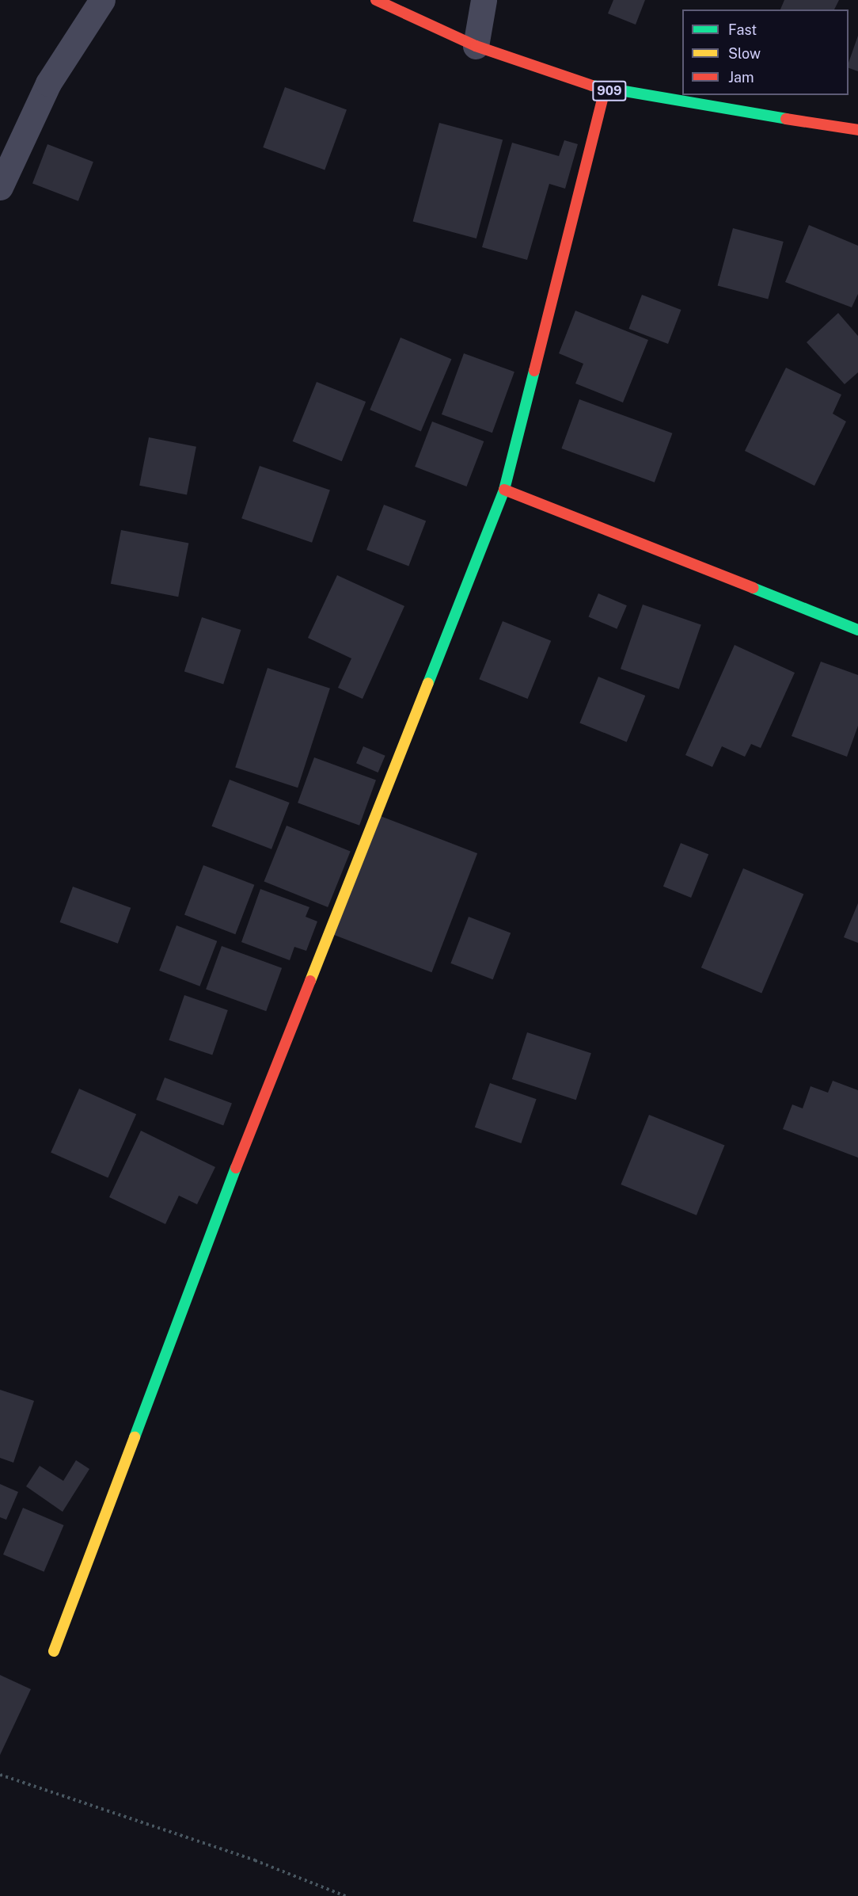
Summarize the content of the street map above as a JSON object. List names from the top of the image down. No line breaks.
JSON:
{"streets":{"street":["909"]},"legend":["Fast","Slow","Jam"]}
